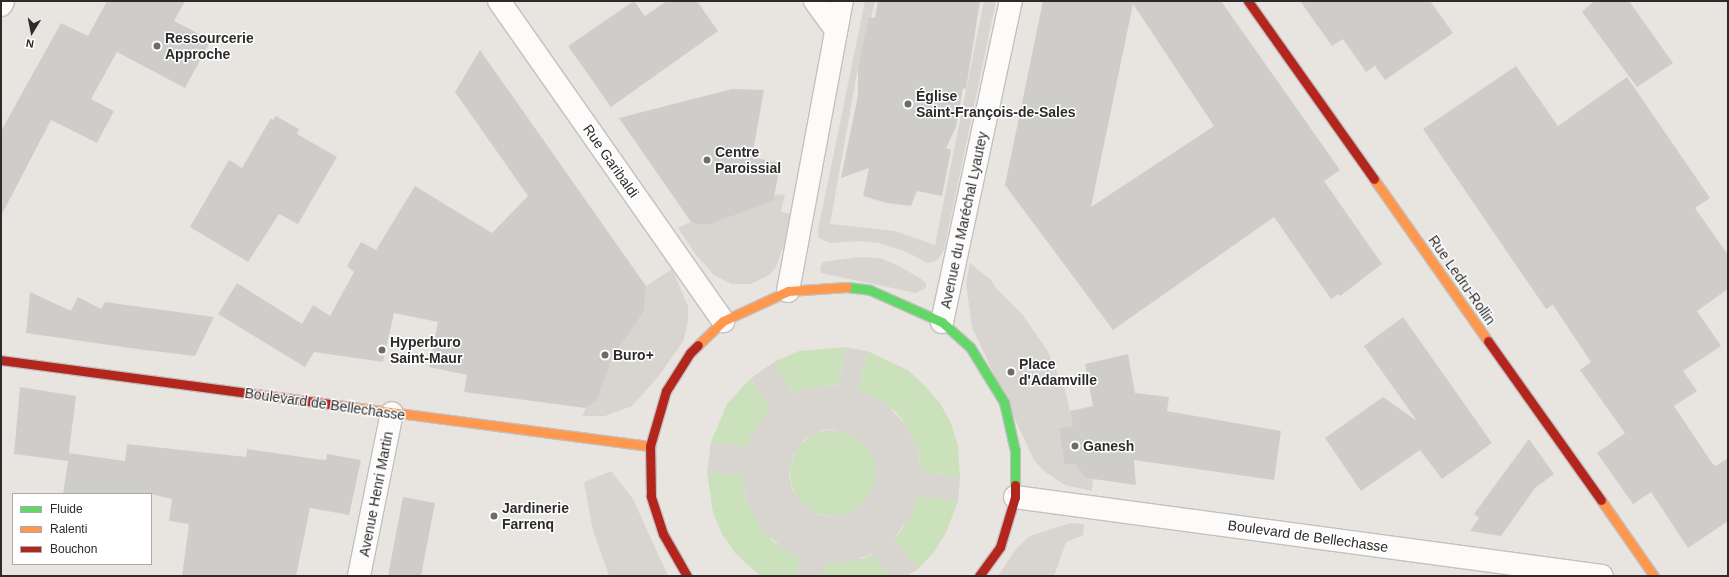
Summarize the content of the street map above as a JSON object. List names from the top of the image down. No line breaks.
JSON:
{"streets":{"street":["Rue Garibaldi","Avenue du Maréchal Lyautey","Rue Ledru-Rollin","Boulevard de Bellechasse","Avenue Henri Martin"]},"crossings":[["Boulevard de Bellechasse","Avenue Henri Martin"]],"places":["Ressourcerie Approche","Église Saint-François-de-Sales","Centre Paroissial","Hyperburo Saint-Maur","Buro+","Place d'Adamville","Ganesh","Jardinerie Farrenq"],"legend":["Fluide","Ralenti","Bouchon"],"north":"bottom"}
